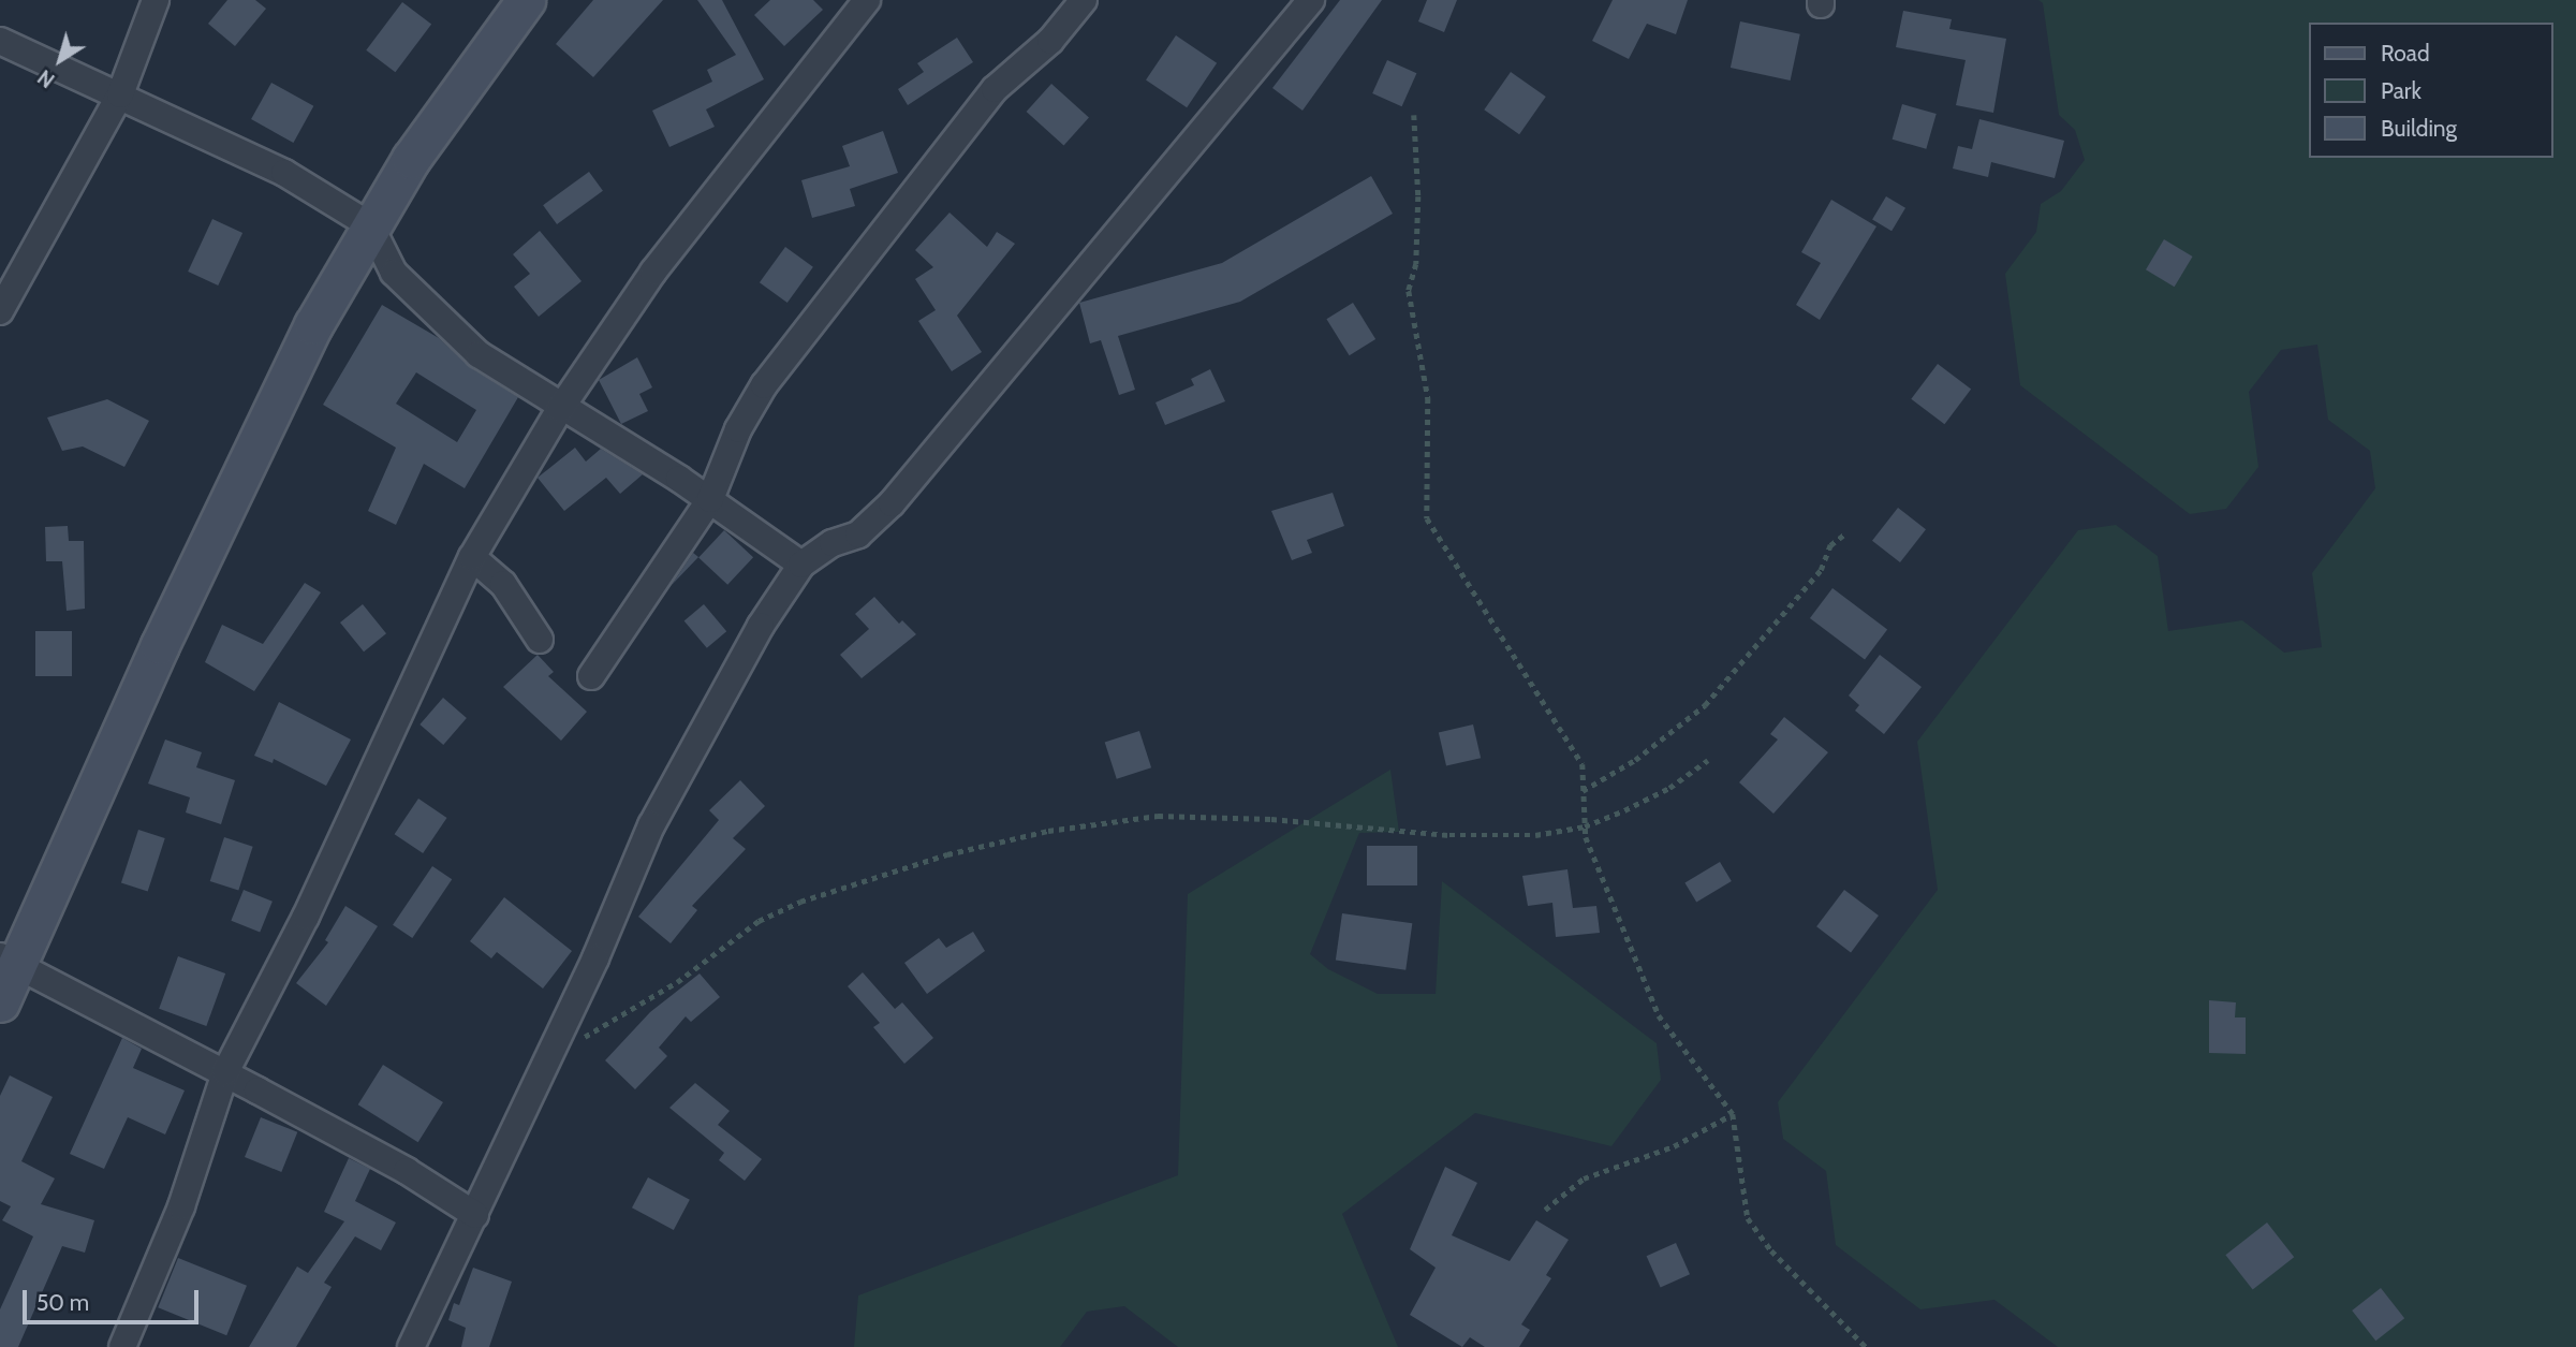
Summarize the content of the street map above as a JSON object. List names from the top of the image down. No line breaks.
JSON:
{"legend":["Road","Park","Building"],"scale_bar":"50 m","north":"bottom left"}
